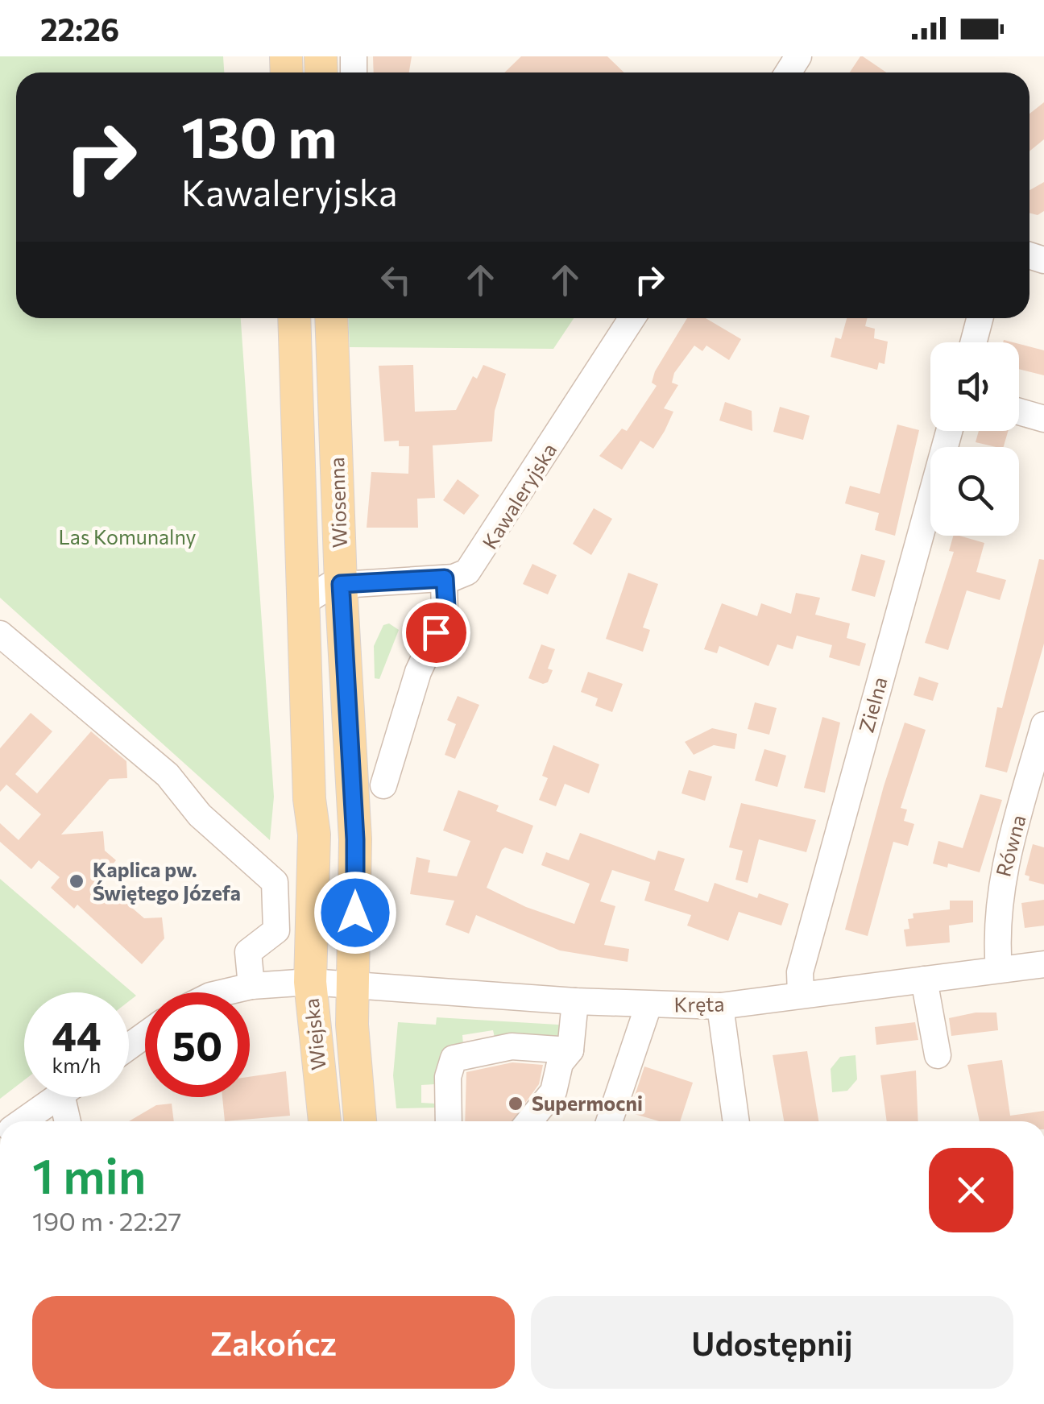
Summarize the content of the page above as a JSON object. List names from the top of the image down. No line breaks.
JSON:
{"streets":{"main road":["Wiosenna","Wiejska"],"street":["Kawaleryjska","Zielna","Równa","Kręta"]},"crossings":[["Kawaleryjska","Wiosenna"],["Wiosenna","Kręta"],["Wiosenna","Wiejska"],["Zielna","Kręta"],["Równa","Kręta"],["Kręta","Wiejska"]],"parks":["Las Komunalny"],"places":["Kaplica pw. Świętego Józefa","Supermocni"],"page":{"status":"22:26","turn":["130 m","Kawaleryjska"],"speed":"44 km/h","limit":"50","heading":["1 min","190 m · 22:27"],"buttons":["Zakończ","Udostępnij"]}}
